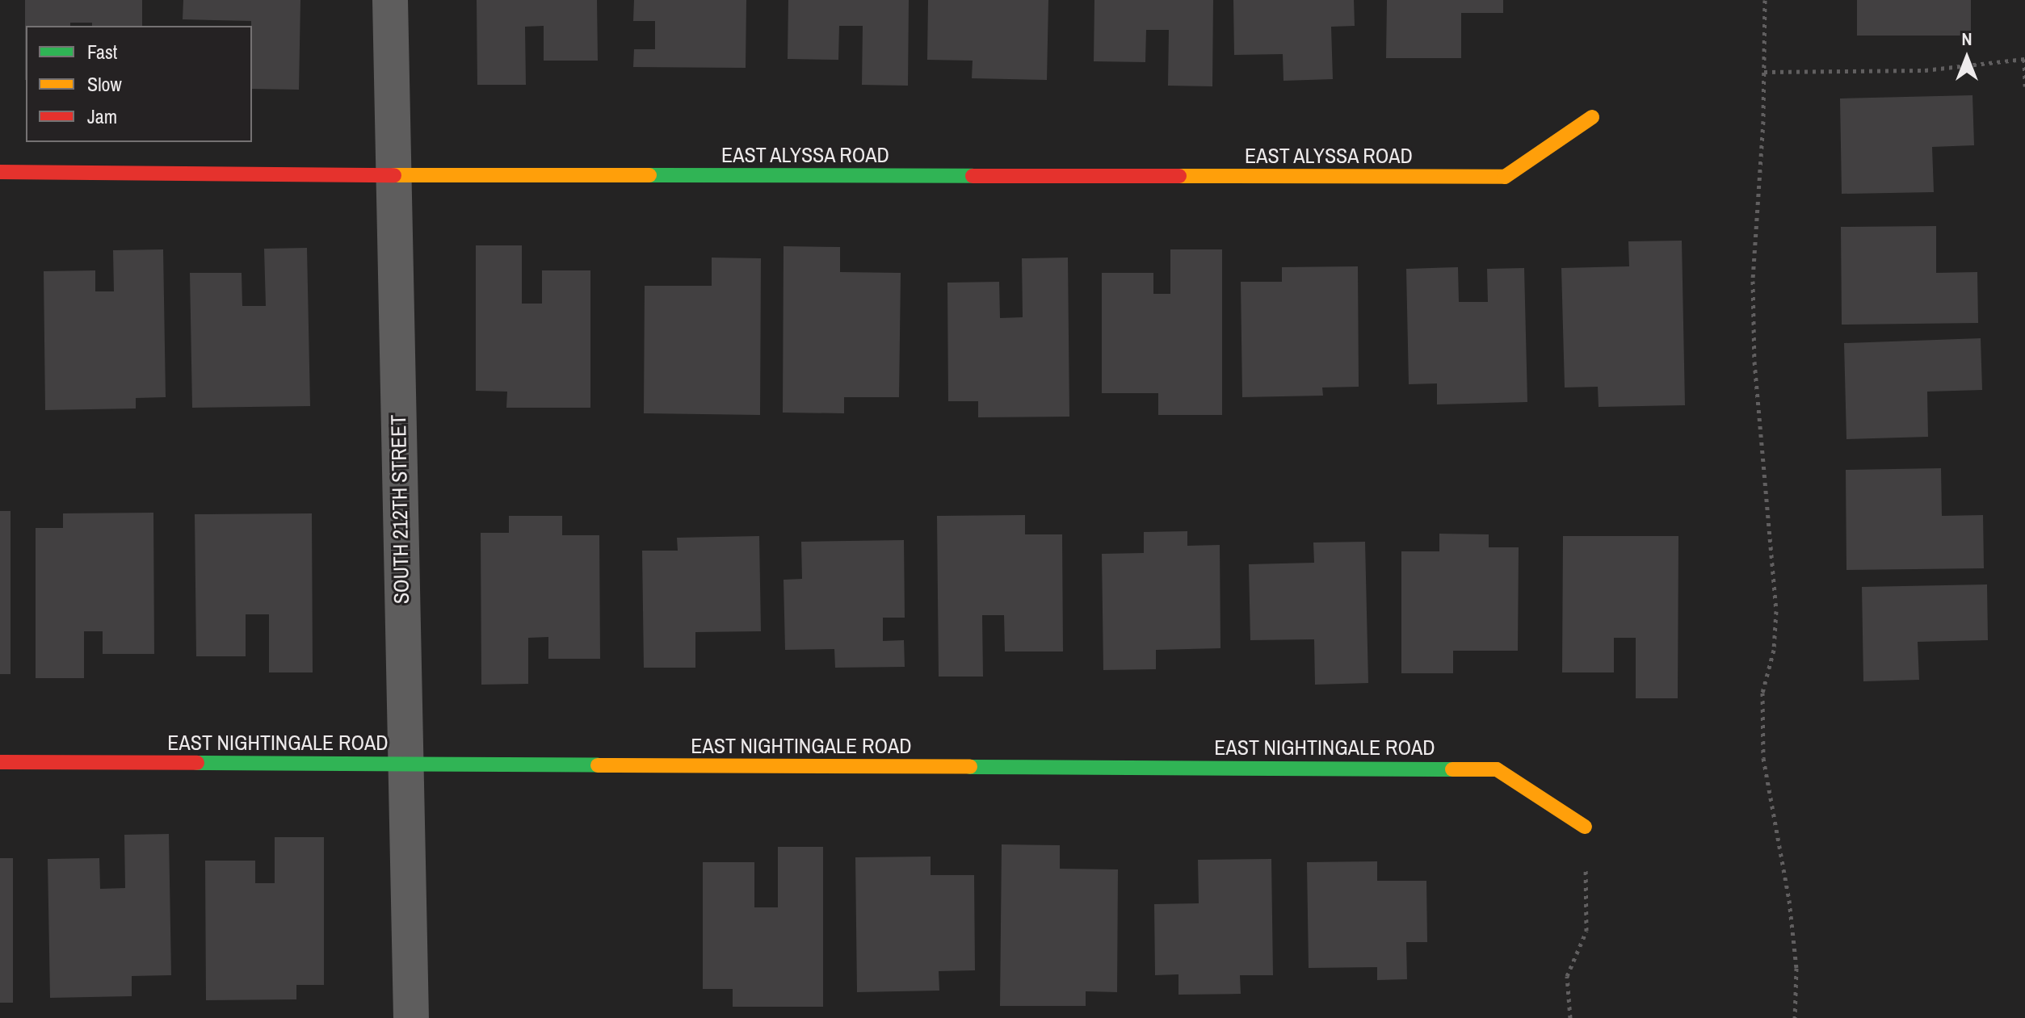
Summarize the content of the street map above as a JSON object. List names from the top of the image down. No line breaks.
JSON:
{"streets":{"street":["EAST ALYSSA ROAD","SOUTH 212TH STREET","EAST NIGHTINGALE ROAD"]},"crossings":[["EAST ALYSSA ROAD","SOUTH 212TH STREET"],["SOUTH 212TH STREET","EAST NIGHTINGALE ROAD"]],"legend":["Fast","Slow","Jam"],"north":"top"}
